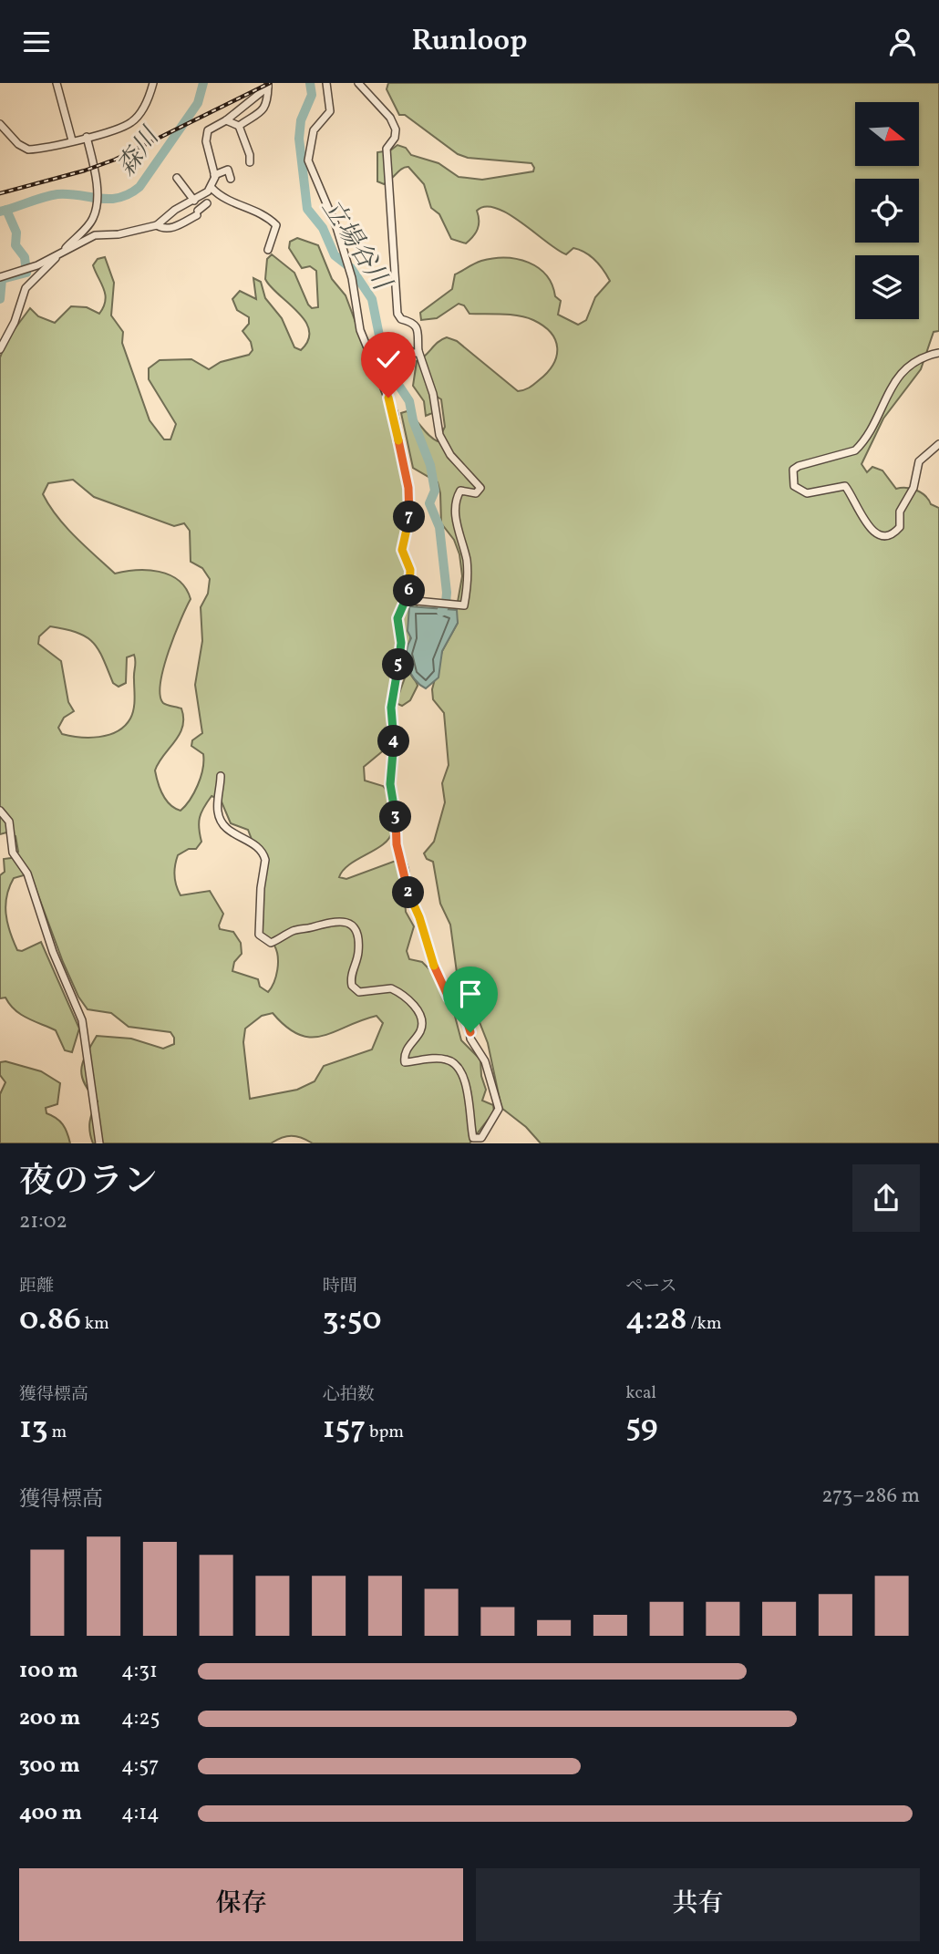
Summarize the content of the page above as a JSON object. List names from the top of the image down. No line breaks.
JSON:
{"water":["森川","立場谷川"],"north":"right","page":{"header":"Runloop","pins":["7","6","5","4","3","2"],"heading":["夜のラン","21:02"],"stats":[["距離","0.86 km"],["時間","3:50"],["ペース","4:28 /km"],["獲得標高","13 m"],["心拍数","157 bpm"],["kcal","59"]],"chart":["獲得標高","273–286 m"],"list":[{"name":"100 m","note":"4:31"},{"name":"200 m","note":"4:25"},{"name":"300 m","note":"4:57"},{"name":"400 m","note":"4:14"}],"buttons":["保存","共有"]}}
